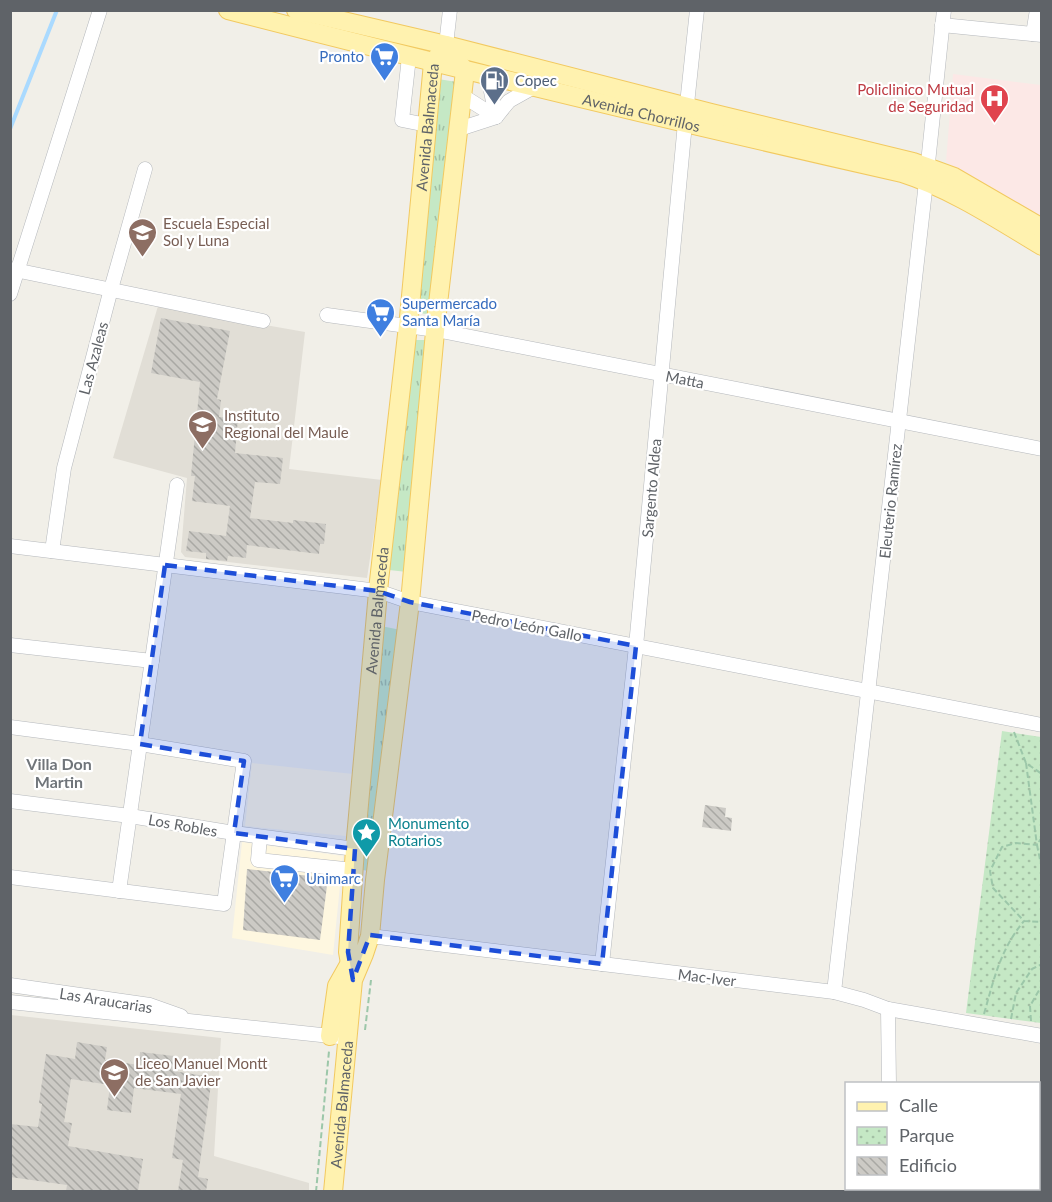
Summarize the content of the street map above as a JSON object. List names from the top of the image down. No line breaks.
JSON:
{"streets":{"main road":["Avenida Chorrillos","Avenida Balmaceda"],"street":["Las Azaleas","Matta","Sargento Aldea","Eleuterio Ramírez","Pedro León Gallo","Los Robles","Mac-Iver","Las Araucarias"]},"crossings":[["Avenida Chorrillos","Avenida Balmaceda"],["Avenida Chorrillos","Sargento Aldea"],["Avenida Chorrillos","Eleuterio Ramírez"],["Avenida Balmaceda","Matta"],["Avenida Balmaceda","Pedro León Gallo"],["Avenida Balmaceda","Los Robles"],["Avenida Balmaceda","Mac-Iver"],["Avenida Balmaceda","Las Araucarias"],["Las Azaleas","Pedro León Gallo"],["Matta","Sargento Aldea"],["Matta","Eleuterio Ramírez"],["Sargento Aldea","Pedro León Gallo"],["Sargento Aldea","Mac-Iver"],["Eleuterio Ramírez","Pedro León Gallo"],["Eleuterio Ramírez","Mac-Iver"]],"districts":["Villa Don Martin"],"places":{"supermarket":["Pronto","Supermercado Santa María","Unimarc"],"fuel station":["Copec"],"hospital":["Policlinico Mutual de Seguridad"],"school or university":["Escuela Especial Sol y Luna","Instituto Regional del Maule","Liceo Manuel Montt de San Javier"],"place":["Monumento Rotarios"]},"legend":["Calle","Parque","Edificio"]}
